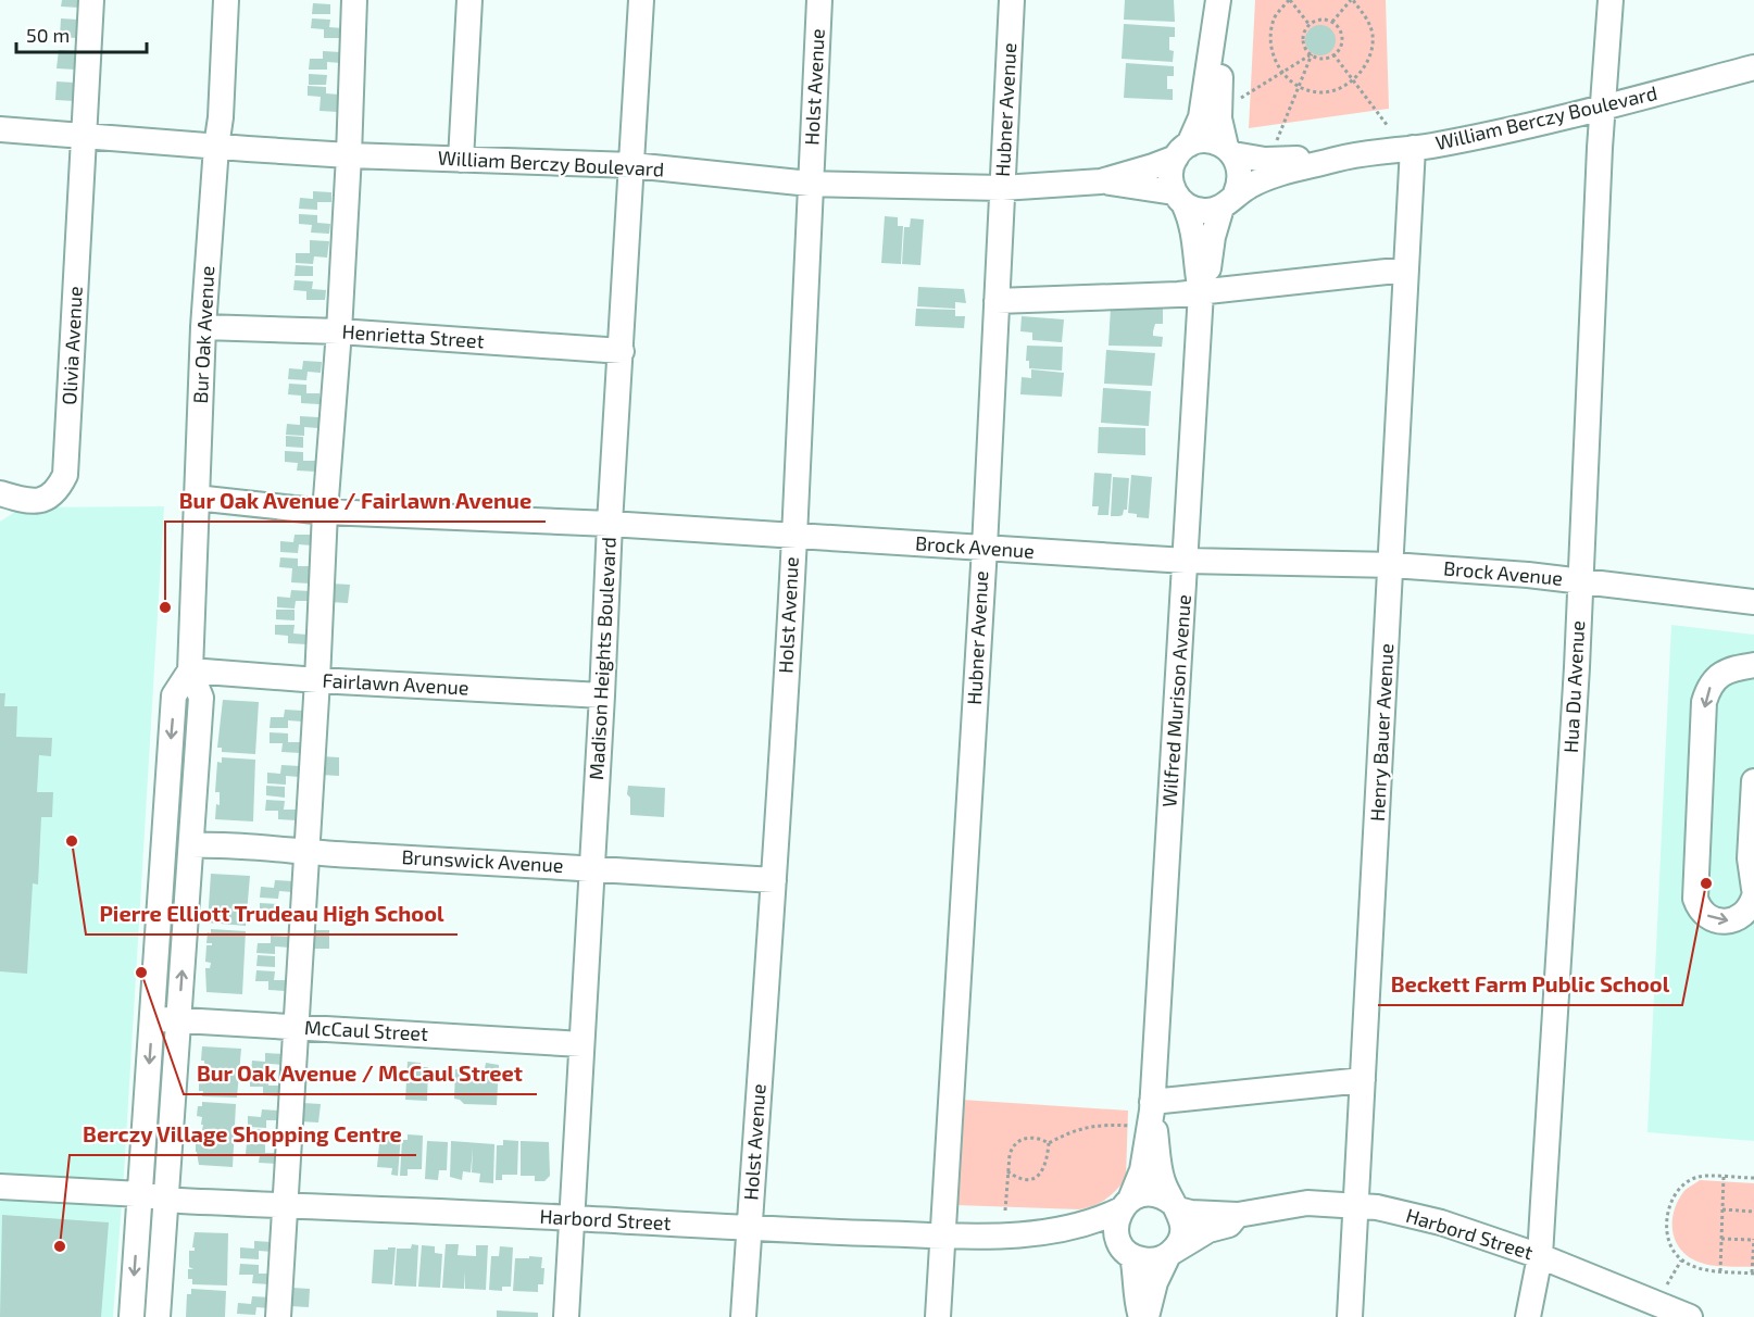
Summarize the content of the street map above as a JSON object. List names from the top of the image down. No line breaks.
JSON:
{"streets":{"street":["Holst Avenue","Hubner Avenue","William Berczy Boulevard","Bur Oak Avenue","Henrietta Street","Olivia Avenue","Brock Avenue","Madison Heights Boulevard","Fairlawn Avenue","Hua Du Avenue","Wilfred Murison Avenue","Henry Bauer Avenue","Brunswick Avenue","McCaul Street","Harbord Street"]},"crossings":[["Holst Avenue","William Berczy Boulevard"],["Holst Avenue","Brock Avenue"],["Holst Avenue","Brunswick Avenue"],["Holst Avenue","Harbord Street"],["Hubner Avenue","William Berczy Boulevard"],["Hubner Avenue","Brock Avenue"],["Hubner Avenue","Harbord Street"],["William Berczy Boulevard","Bur Oak Avenue"],["William Berczy Boulevard","Olivia Avenue"],["William Berczy Boulevard","Madison Heights Boulevard"],["William Berczy Boulevard","Hua Du Avenue"],["William Berczy Boulevard","Wilfred Murison Avenue"],["William Berczy Boulevard","Henry Bauer Avenue"],["Bur Oak Avenue","Henrietta Street"],["Bur Oak Avenue","Brock Avenue"],["Bur Oak Avenue","Fairlawn Avenue"],["Bur Oak Avenue","Brunswick Avenue"],["Bur Oak Avenue","McCaul Street"],["Bur Oak Avenue","Harbord Street"],["Henrietta Street","Madison Heights Boulevard"],["Brock Avenue","Madison Heights Boulevard"],["Brock Avenue","Hua Du Avenue"],["Brock Avenue","Wilfred Murison Avenue"],["Brock Avenue","Henry Bauer Avenue"],["Madison Heights Boulevard","Fairlawn Avenue"],["Madison Heights Boulevard","Brunswick Avenue"],["Madison Heights Boulevard","McCaul Street"],["Madison Heights Boulevard","Harbord Street"],["Hua Du Avenue","Harbord Street"],["Wilfred Murison Avenue","Harbord Street"],["Henry Bauer Avenue","Harbord Street"]],"places":["Bur Oak Avenue / Fairlawn Avenue","Pierre Elliott Trudeau High School","Beckett Farm Public School","Bur Oak Avenue / McCaul Street","Berczy Village Shopping Centre"],"scale_bar":"50 m"}
